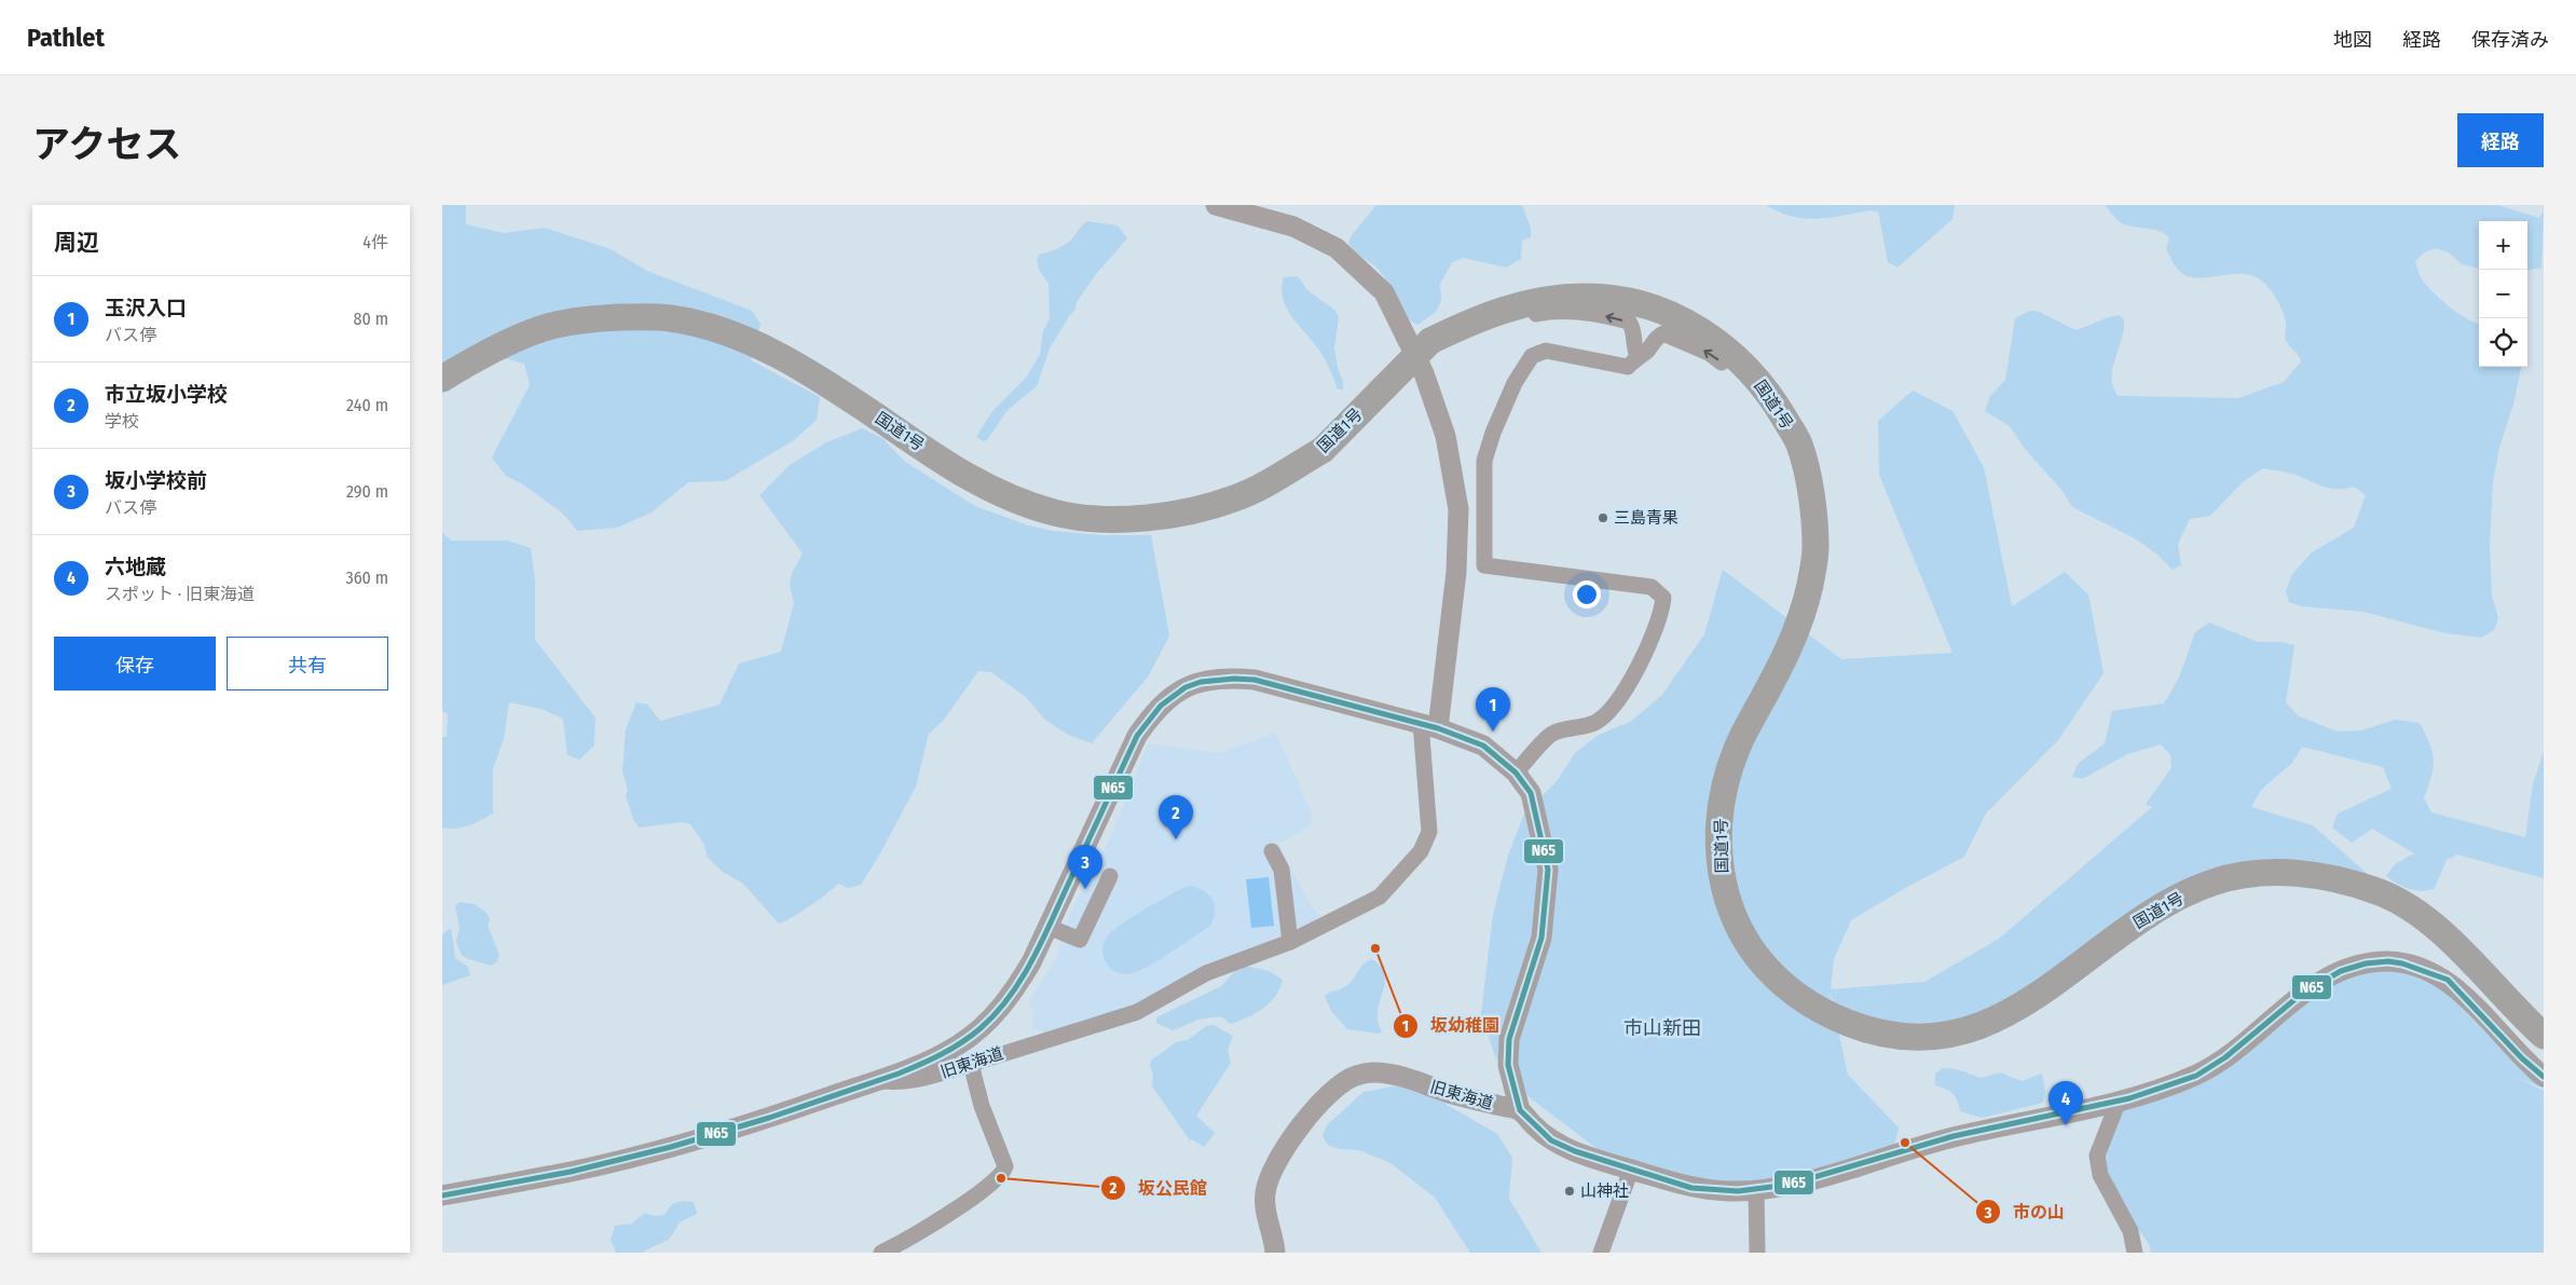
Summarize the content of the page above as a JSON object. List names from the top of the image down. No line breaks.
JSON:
{"streets":{"highway":["国道1号"],"street":["旧東海道"]},"districts":["市山新田"],"places":["三島青果","坂幼稚園","市の山","坂公民館","山神社"],"lines":["transit line N65"],"page":{"header":"Pathlet","nav":["地図","経路","保存済み"],"title":"アクセス","buttons":["経路",["保存","共有"]],"heading":["周辺","4件"],"map_buttons":["+","−"],"list":[{"mark":"1","name":"玉沢入口","note":"バス停","value":"80 m"},{"mark":"2","name":"市立坂小学校","note":"学校","value":"240 m"},{"mark":"3","name":"坂小学校前","note":"バス停","value":"290 m"},{"mark":"4","name":"六地蔵","note":"スポット · 旧東海道","value":"360 m"}],"pins":["1","2","3","4"]}}
